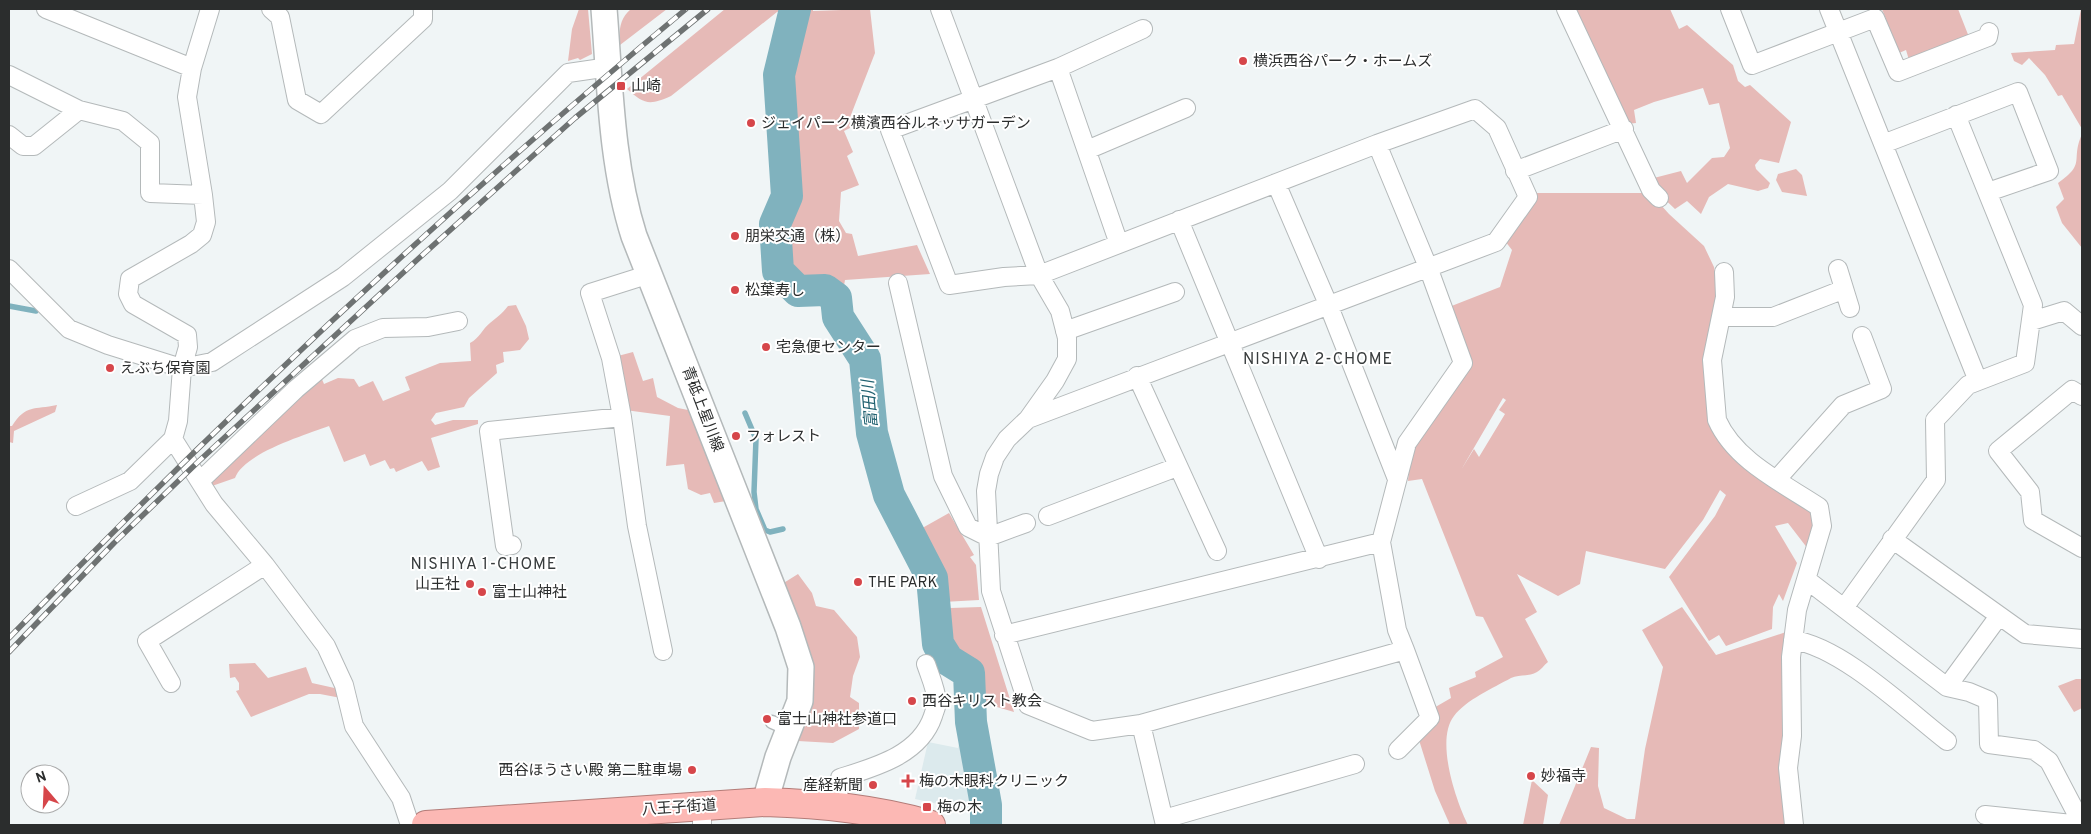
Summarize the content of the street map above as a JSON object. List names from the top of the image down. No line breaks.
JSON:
{"streets":{"highway":["八王子街道"],"main road":["青砥上星川線"]},"crossings":[["青砥上星川線","八王子街道"]],"districts":["NISHIYA 2-CHOME","NISHIYA 1-CHOME"],"water":["富田川"],"places":{"other":["横浜西谷パーク・ホームズ","ジェイパーク横濱西谷ルネッサガーデン","朋栄交通（株）","松葉寿し","宅急便センター","えぶち保育園","フォレスト","THE PARK","山王社","富士山神社","西谷キリスト教会","富士山神社参道口","西谷ほうさい殿 第二駐車場","妙福寺","産経新聞"],"transit":["山崎","梅の木"],"health":["梅の木眼科クリニック"]},"north":"top"}
